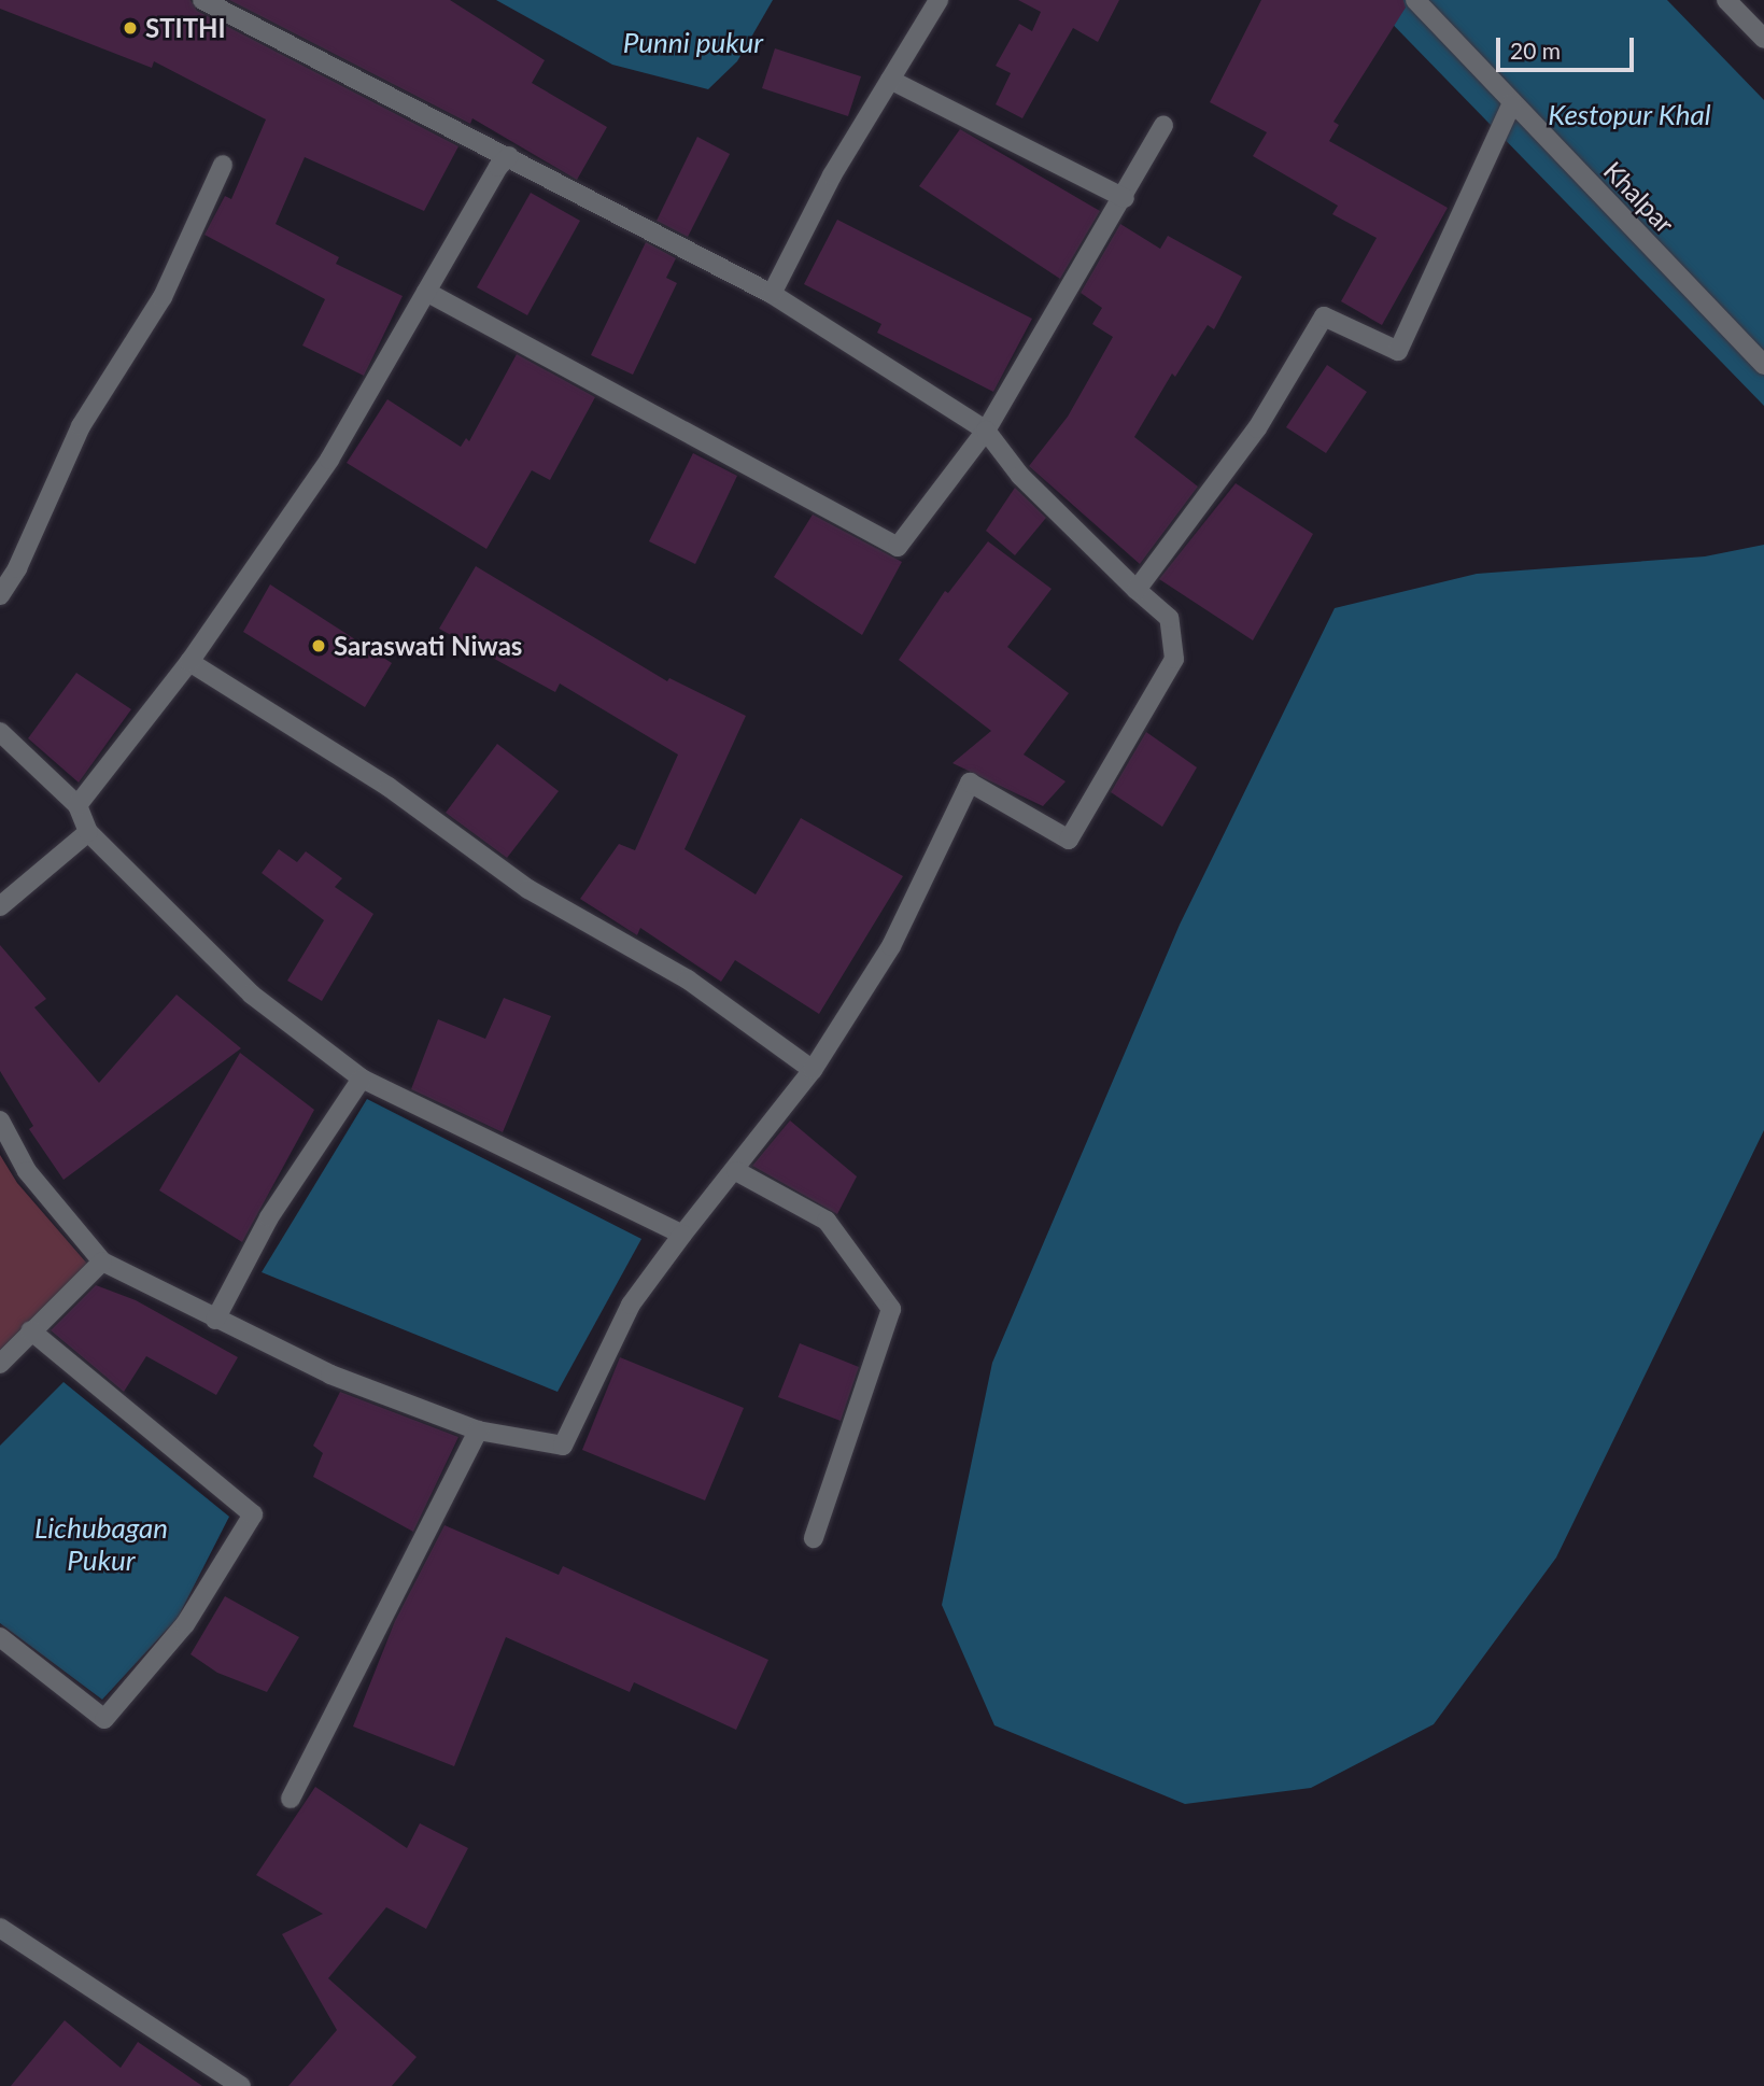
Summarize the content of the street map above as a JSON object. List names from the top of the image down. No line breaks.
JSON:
{"streets":{"street":["Khalpar"]},"water":["Punni pukur","Kestopur Khal","Lichubagan Pukur"],"places":["STITHI","Saraswati Niwas"],"scale_bar":"20 m"}
